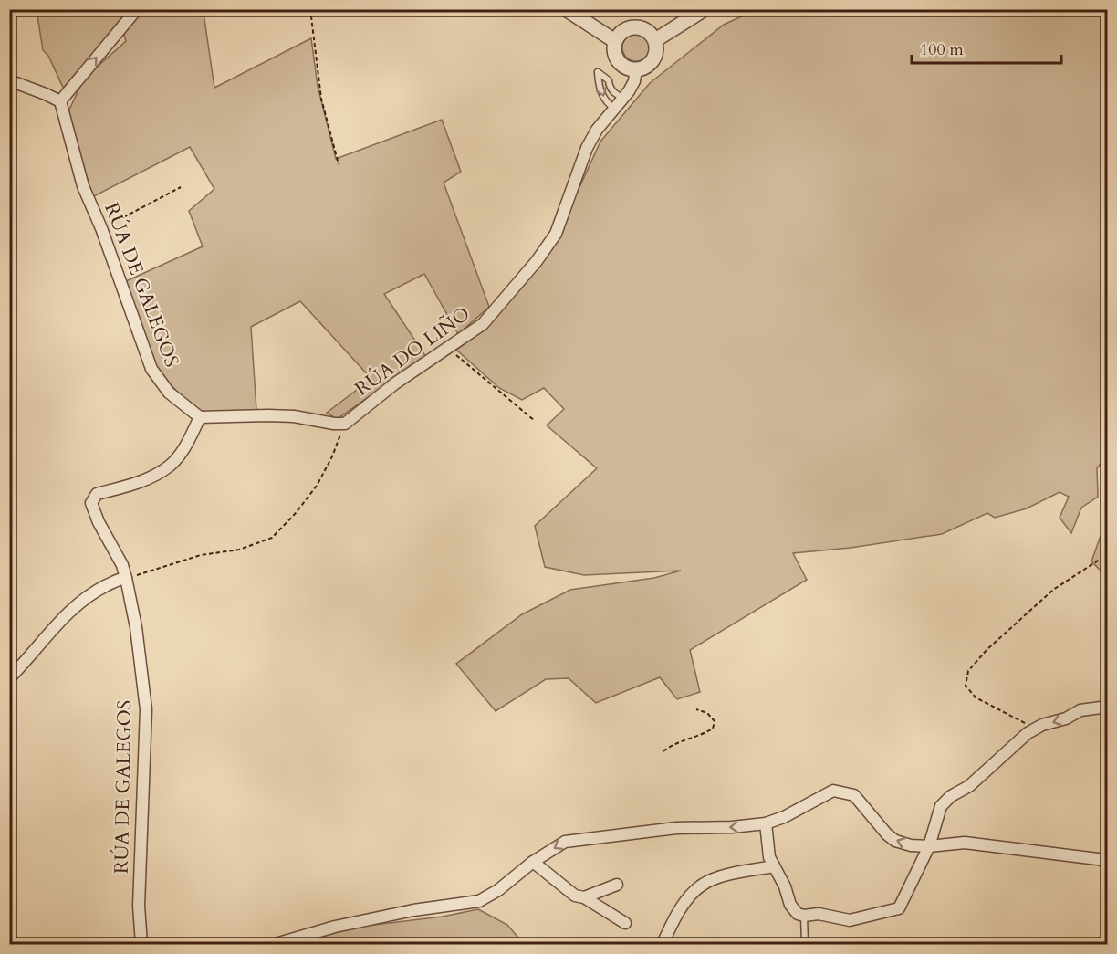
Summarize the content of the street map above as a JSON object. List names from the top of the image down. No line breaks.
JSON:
{"streets":{"street":["RÚA DE GALEGOS","RÚA DO LIÑO"]},"scale_bar":"100 m"}
